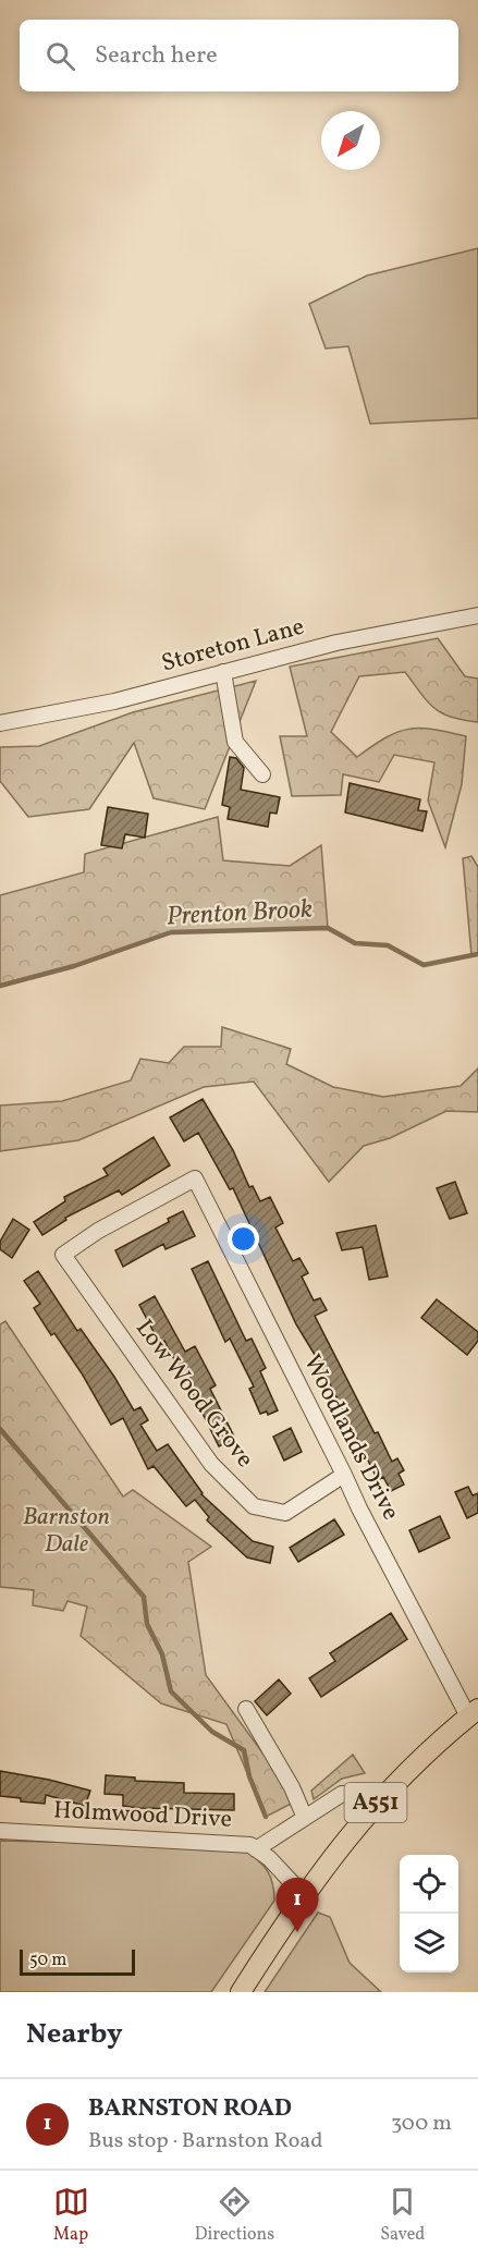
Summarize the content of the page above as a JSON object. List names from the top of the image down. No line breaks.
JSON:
{"streets":{"main road":["A551"],"street":["Storeton Lane","Low Wood Grove","Woodlands Drive","Holmwood Drive"]},"crossings":[["Low Wood Grove","Woodlands Drive"],["Woodlands Drive","A551"],["A551","Holmwood Drive"]],"water":["Prenton Brook"],"parks":["Barnston Dale"],"scale_bar":"50 m","north":"bottom left","page":{"search":"Search here","pins":"1","scale":"50 m","heading":"Nearby","list":[{"mark":"1","name":"BARNSTON ROAD","note":"Bus stop · Barnston Road","value":"300 m"}],"nav":["Map","Directions","Saved"]}}
